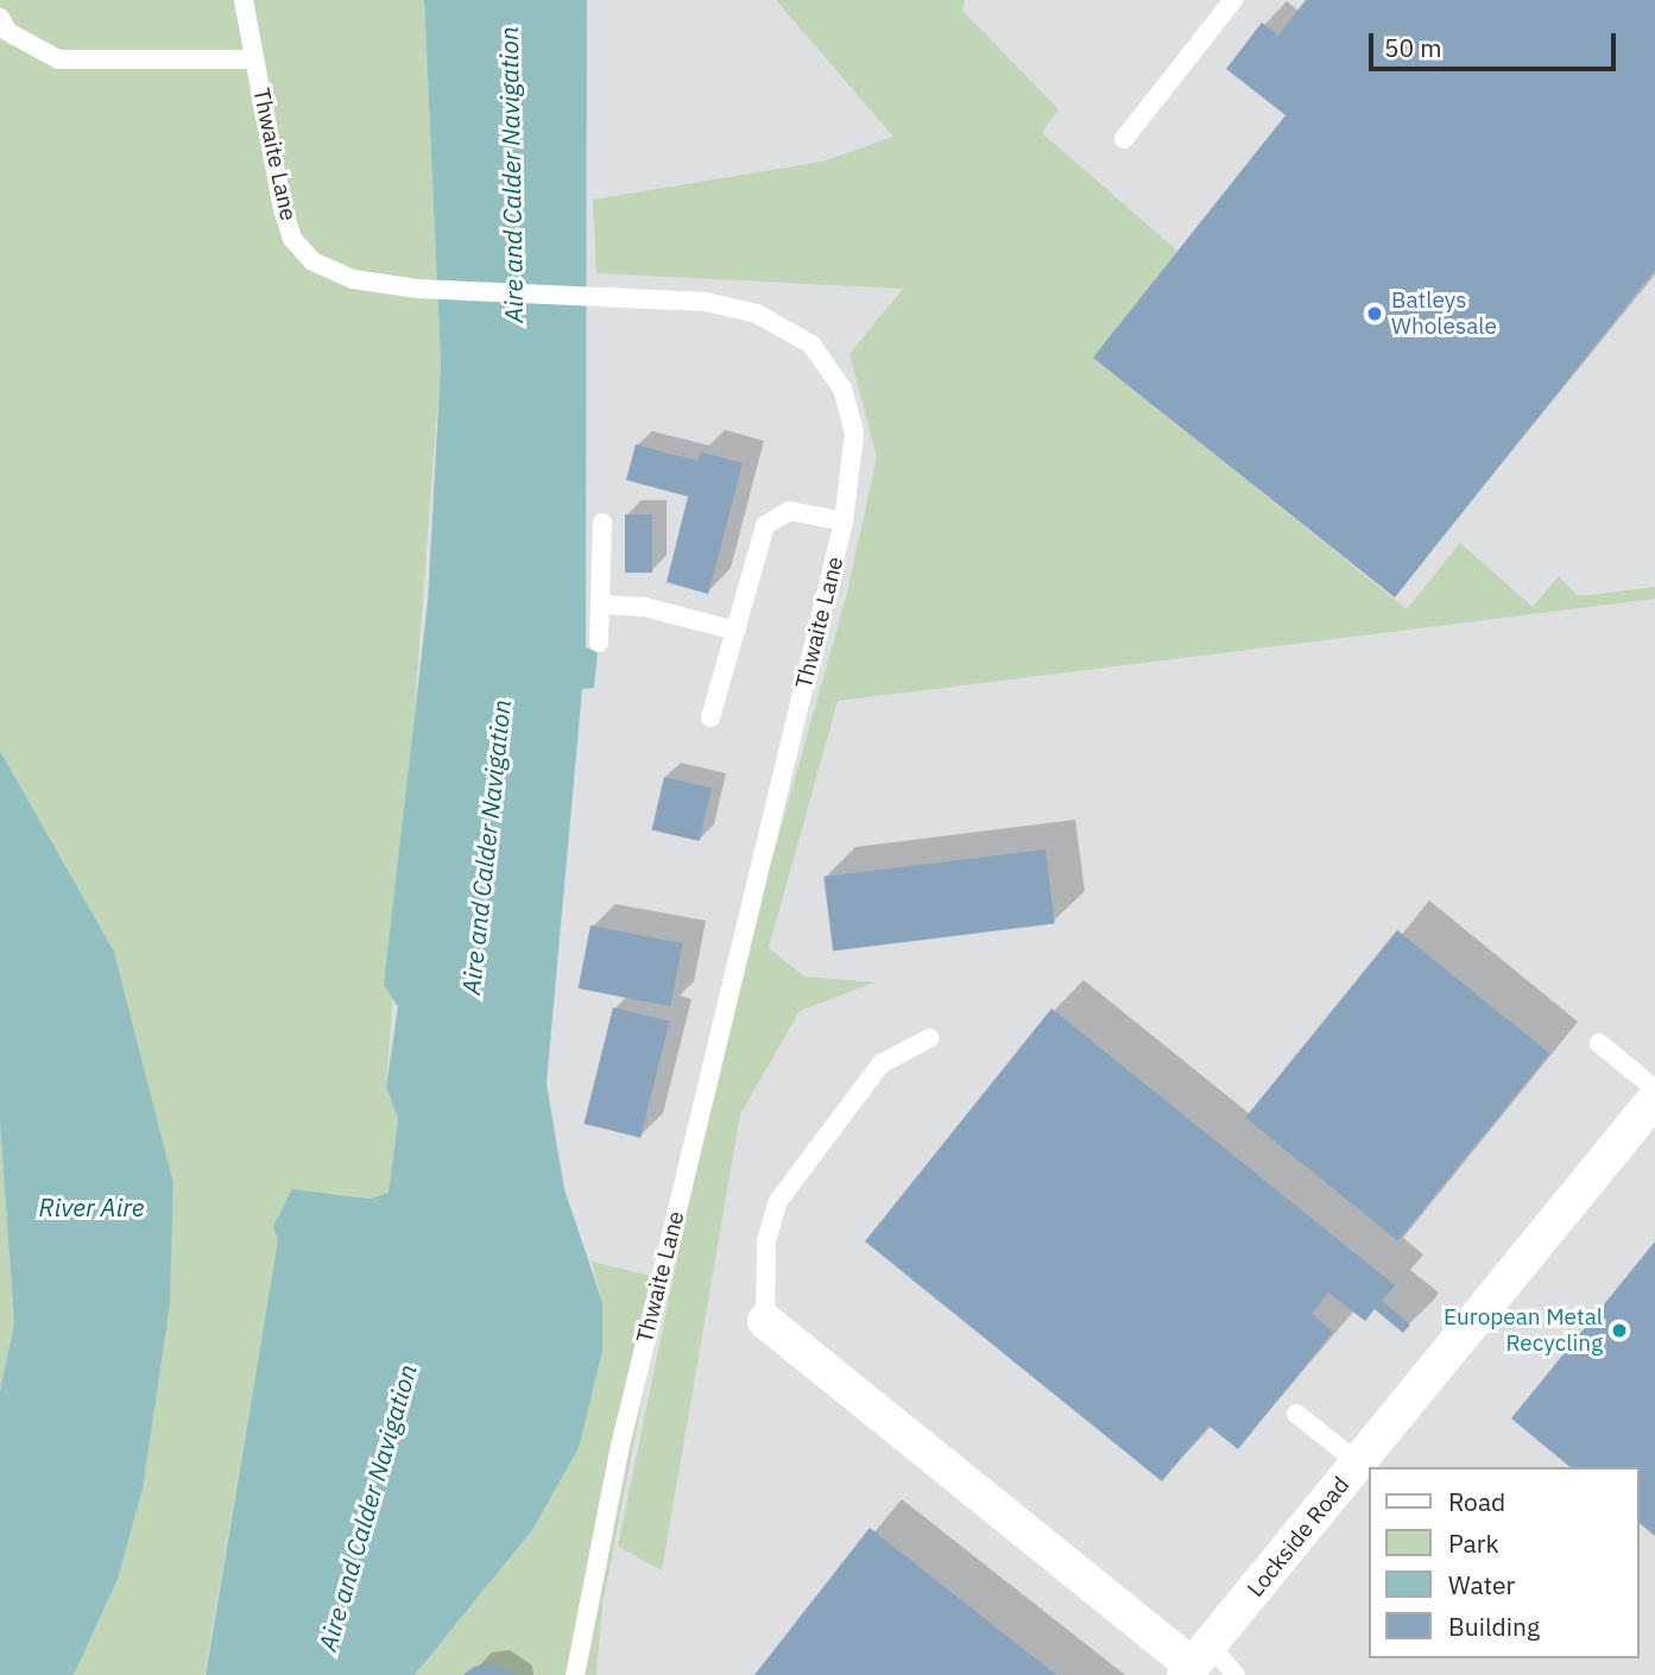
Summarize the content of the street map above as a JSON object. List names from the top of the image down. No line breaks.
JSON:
{"streets":{"street":["Lockside Road"],"lane":["Thwaite Lane"]},"water":["Aire and Calder Navigation","River Aire"],"places":["Batleys Wholesale","European Metal Recycling"],"legend":["Road","Park","Water","Building"],"scale_bar":"50 m"}
